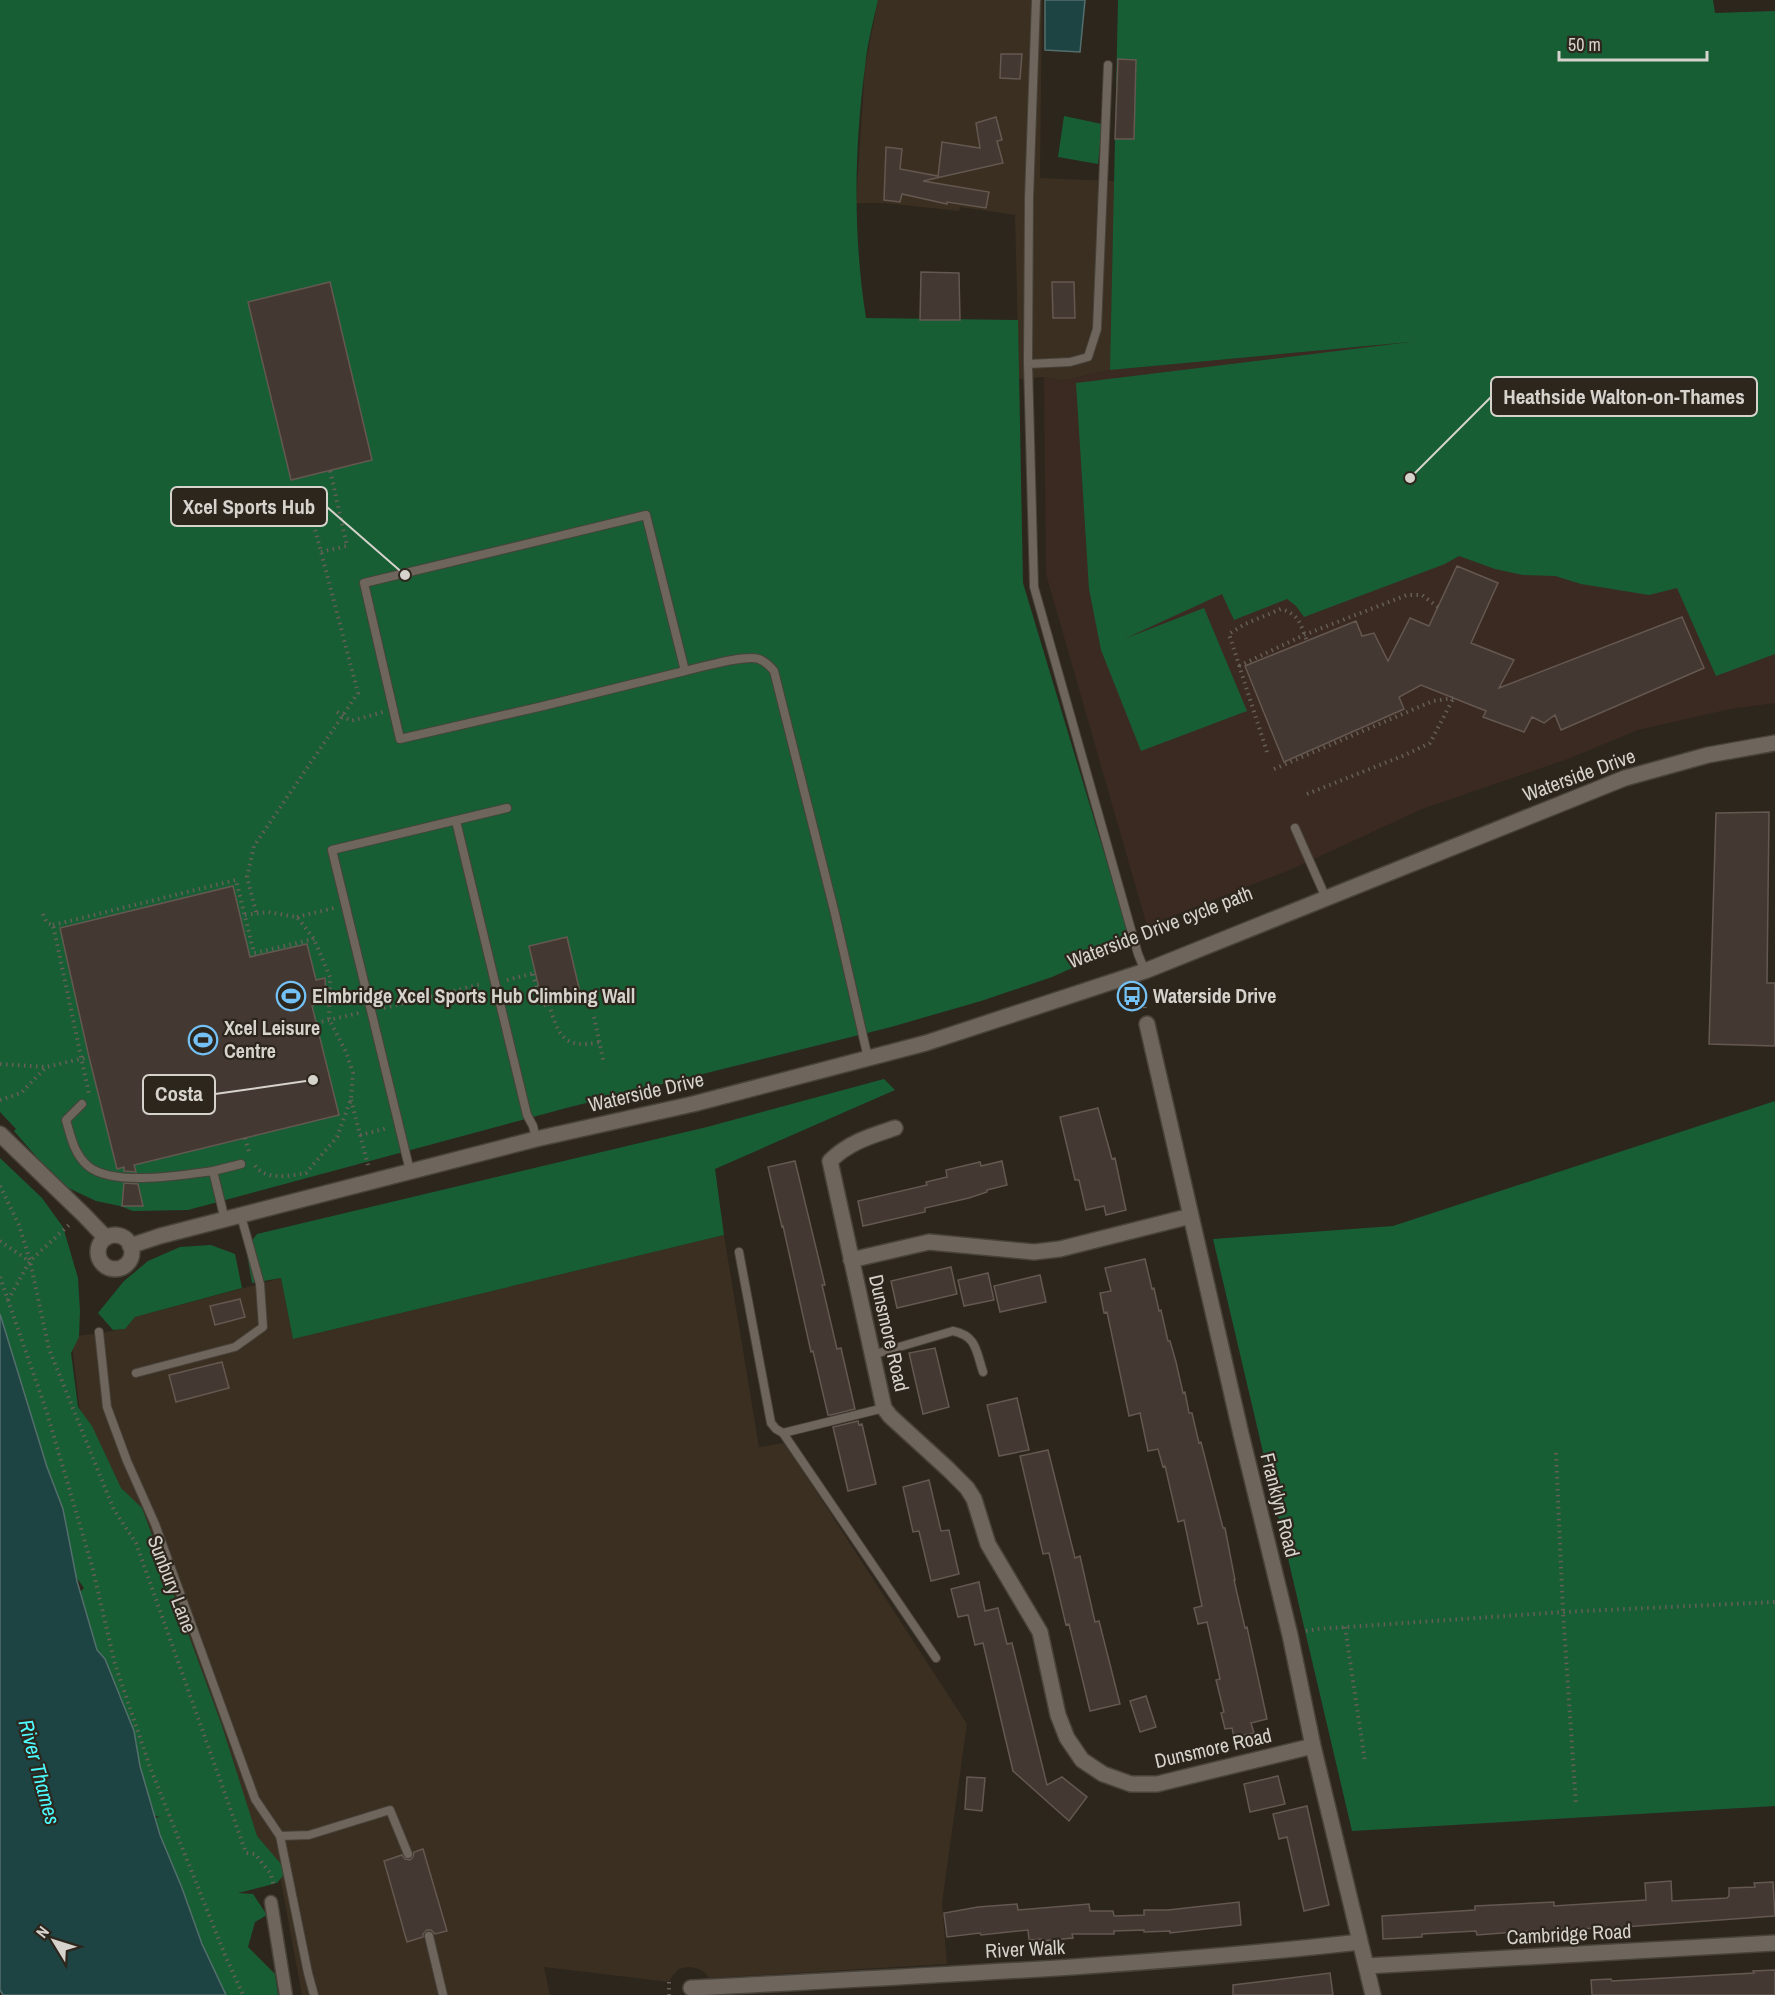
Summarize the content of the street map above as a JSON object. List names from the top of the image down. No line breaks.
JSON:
{"streets":{"street":["Waterside Drive","Dunsmore Road","Franklyn Road","Cambridge Road","River Walk"],"path":["Sunbury Lane"]},"crossings":[["Dunsmore Road","Franklyn Road"],["Franklyn Road","Cambridge Road"],["Franklyn Road","River Walk"]],"water":["River Thames"],"places":{"other":["Heathside Walton-on-Thames","Xcel Sports Hub","Costa"],"sports":["Elmbridge Xcel Sports Hub Climbing Wall","Xcel Leisure Centre"],"bus stop":["Waterside Drive"]},"scale_bar":"50 m","north":"top left"}
